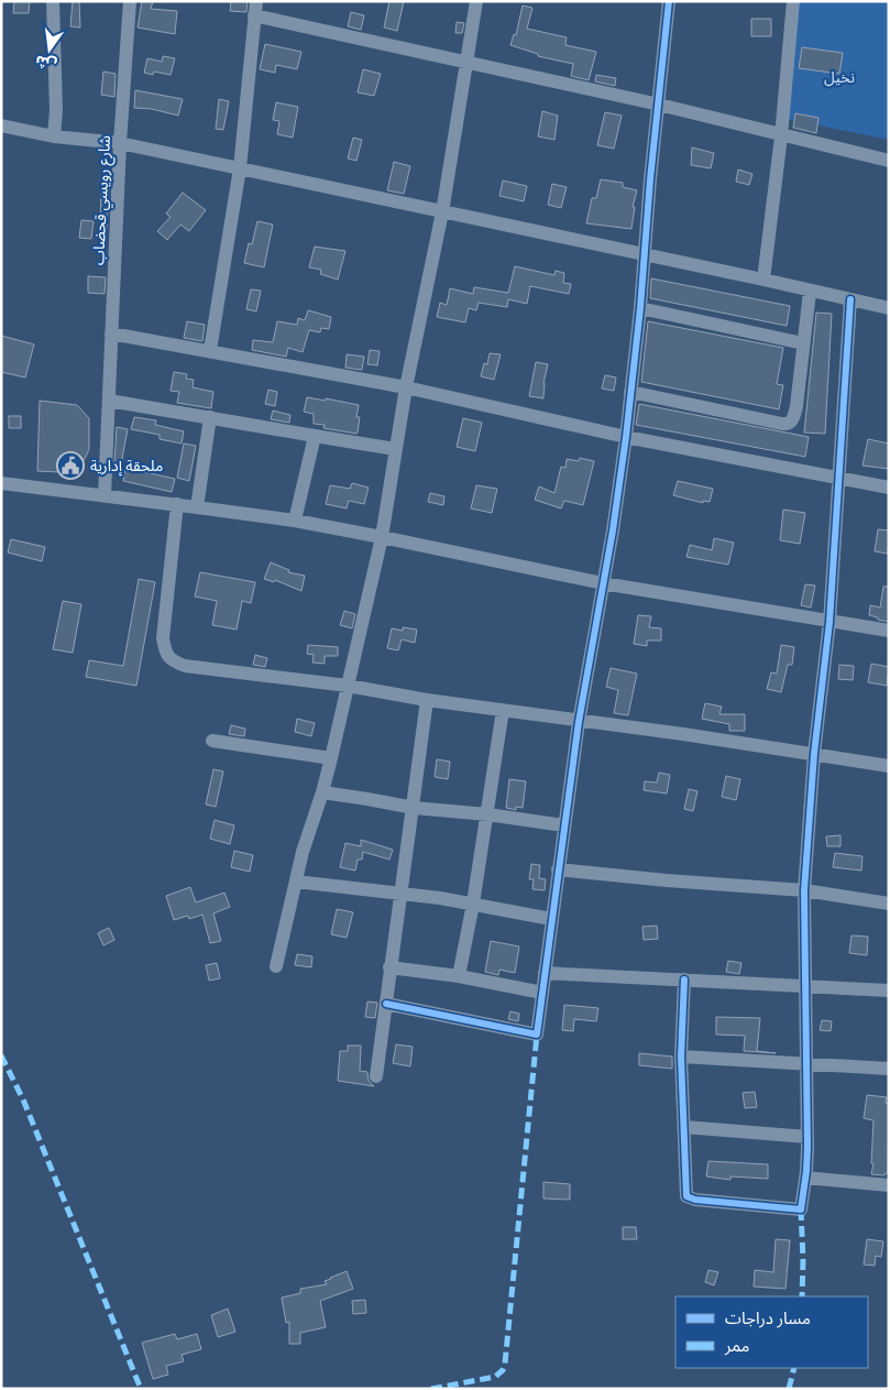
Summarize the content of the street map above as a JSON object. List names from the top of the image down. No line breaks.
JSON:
{"streets":{"street":["شارع رويسي قحضاب"]},"parks":["نخيل"],"places":{"public building":["ملحقة إدارية"]},"legend":["مسار دراجات","ممر"],"north":"bottom"}
